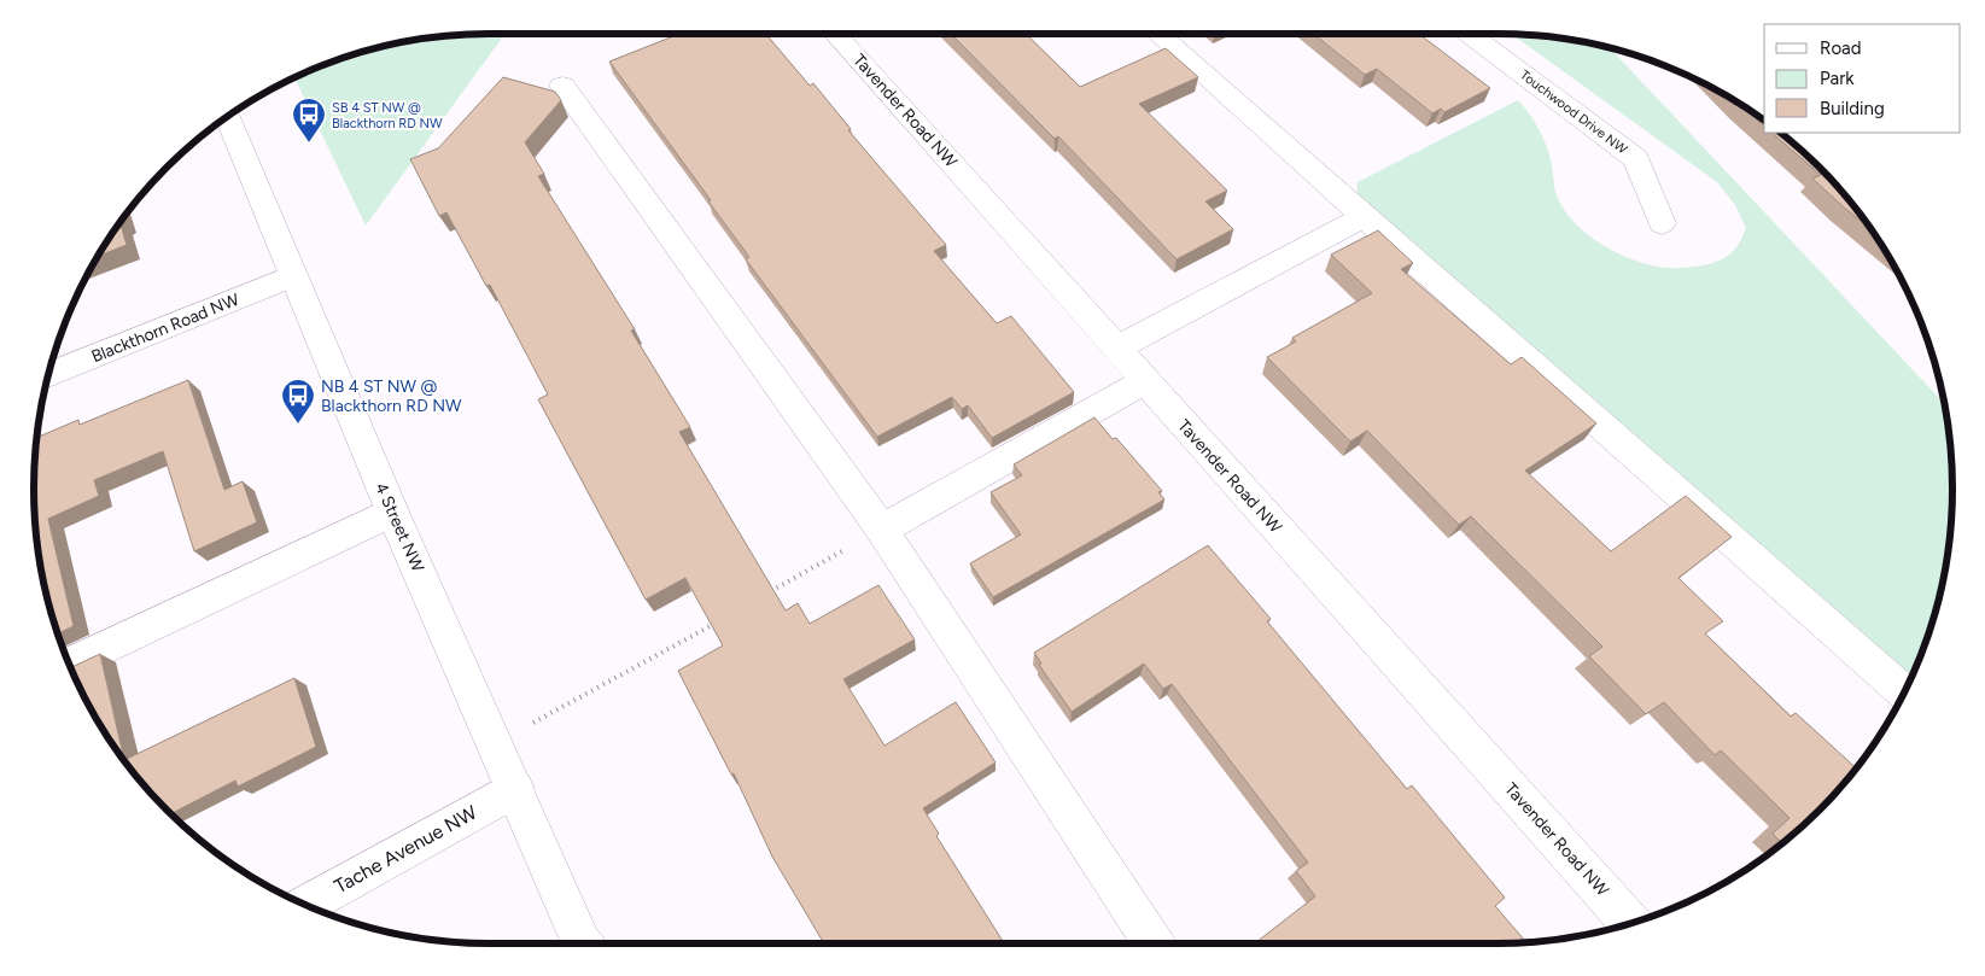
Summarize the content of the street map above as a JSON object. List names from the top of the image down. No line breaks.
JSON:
{"streets":{"street":["Tavender Road NW","Touchwood Drive NW","Blackthorn Road NW","4 Street NW","Tache Avenue NW"]},"crossings":[["Blackthorn Road NW","4 Street NW"],["4 Street NW","Tache Avenue NW"]],"places":{"bus stop":["SB 4 ST NW @ Blackthorn RD NW","NB 4 ST NW @ Blackthorn RD NW"]},"legend":["Road","Park","Building"]}
